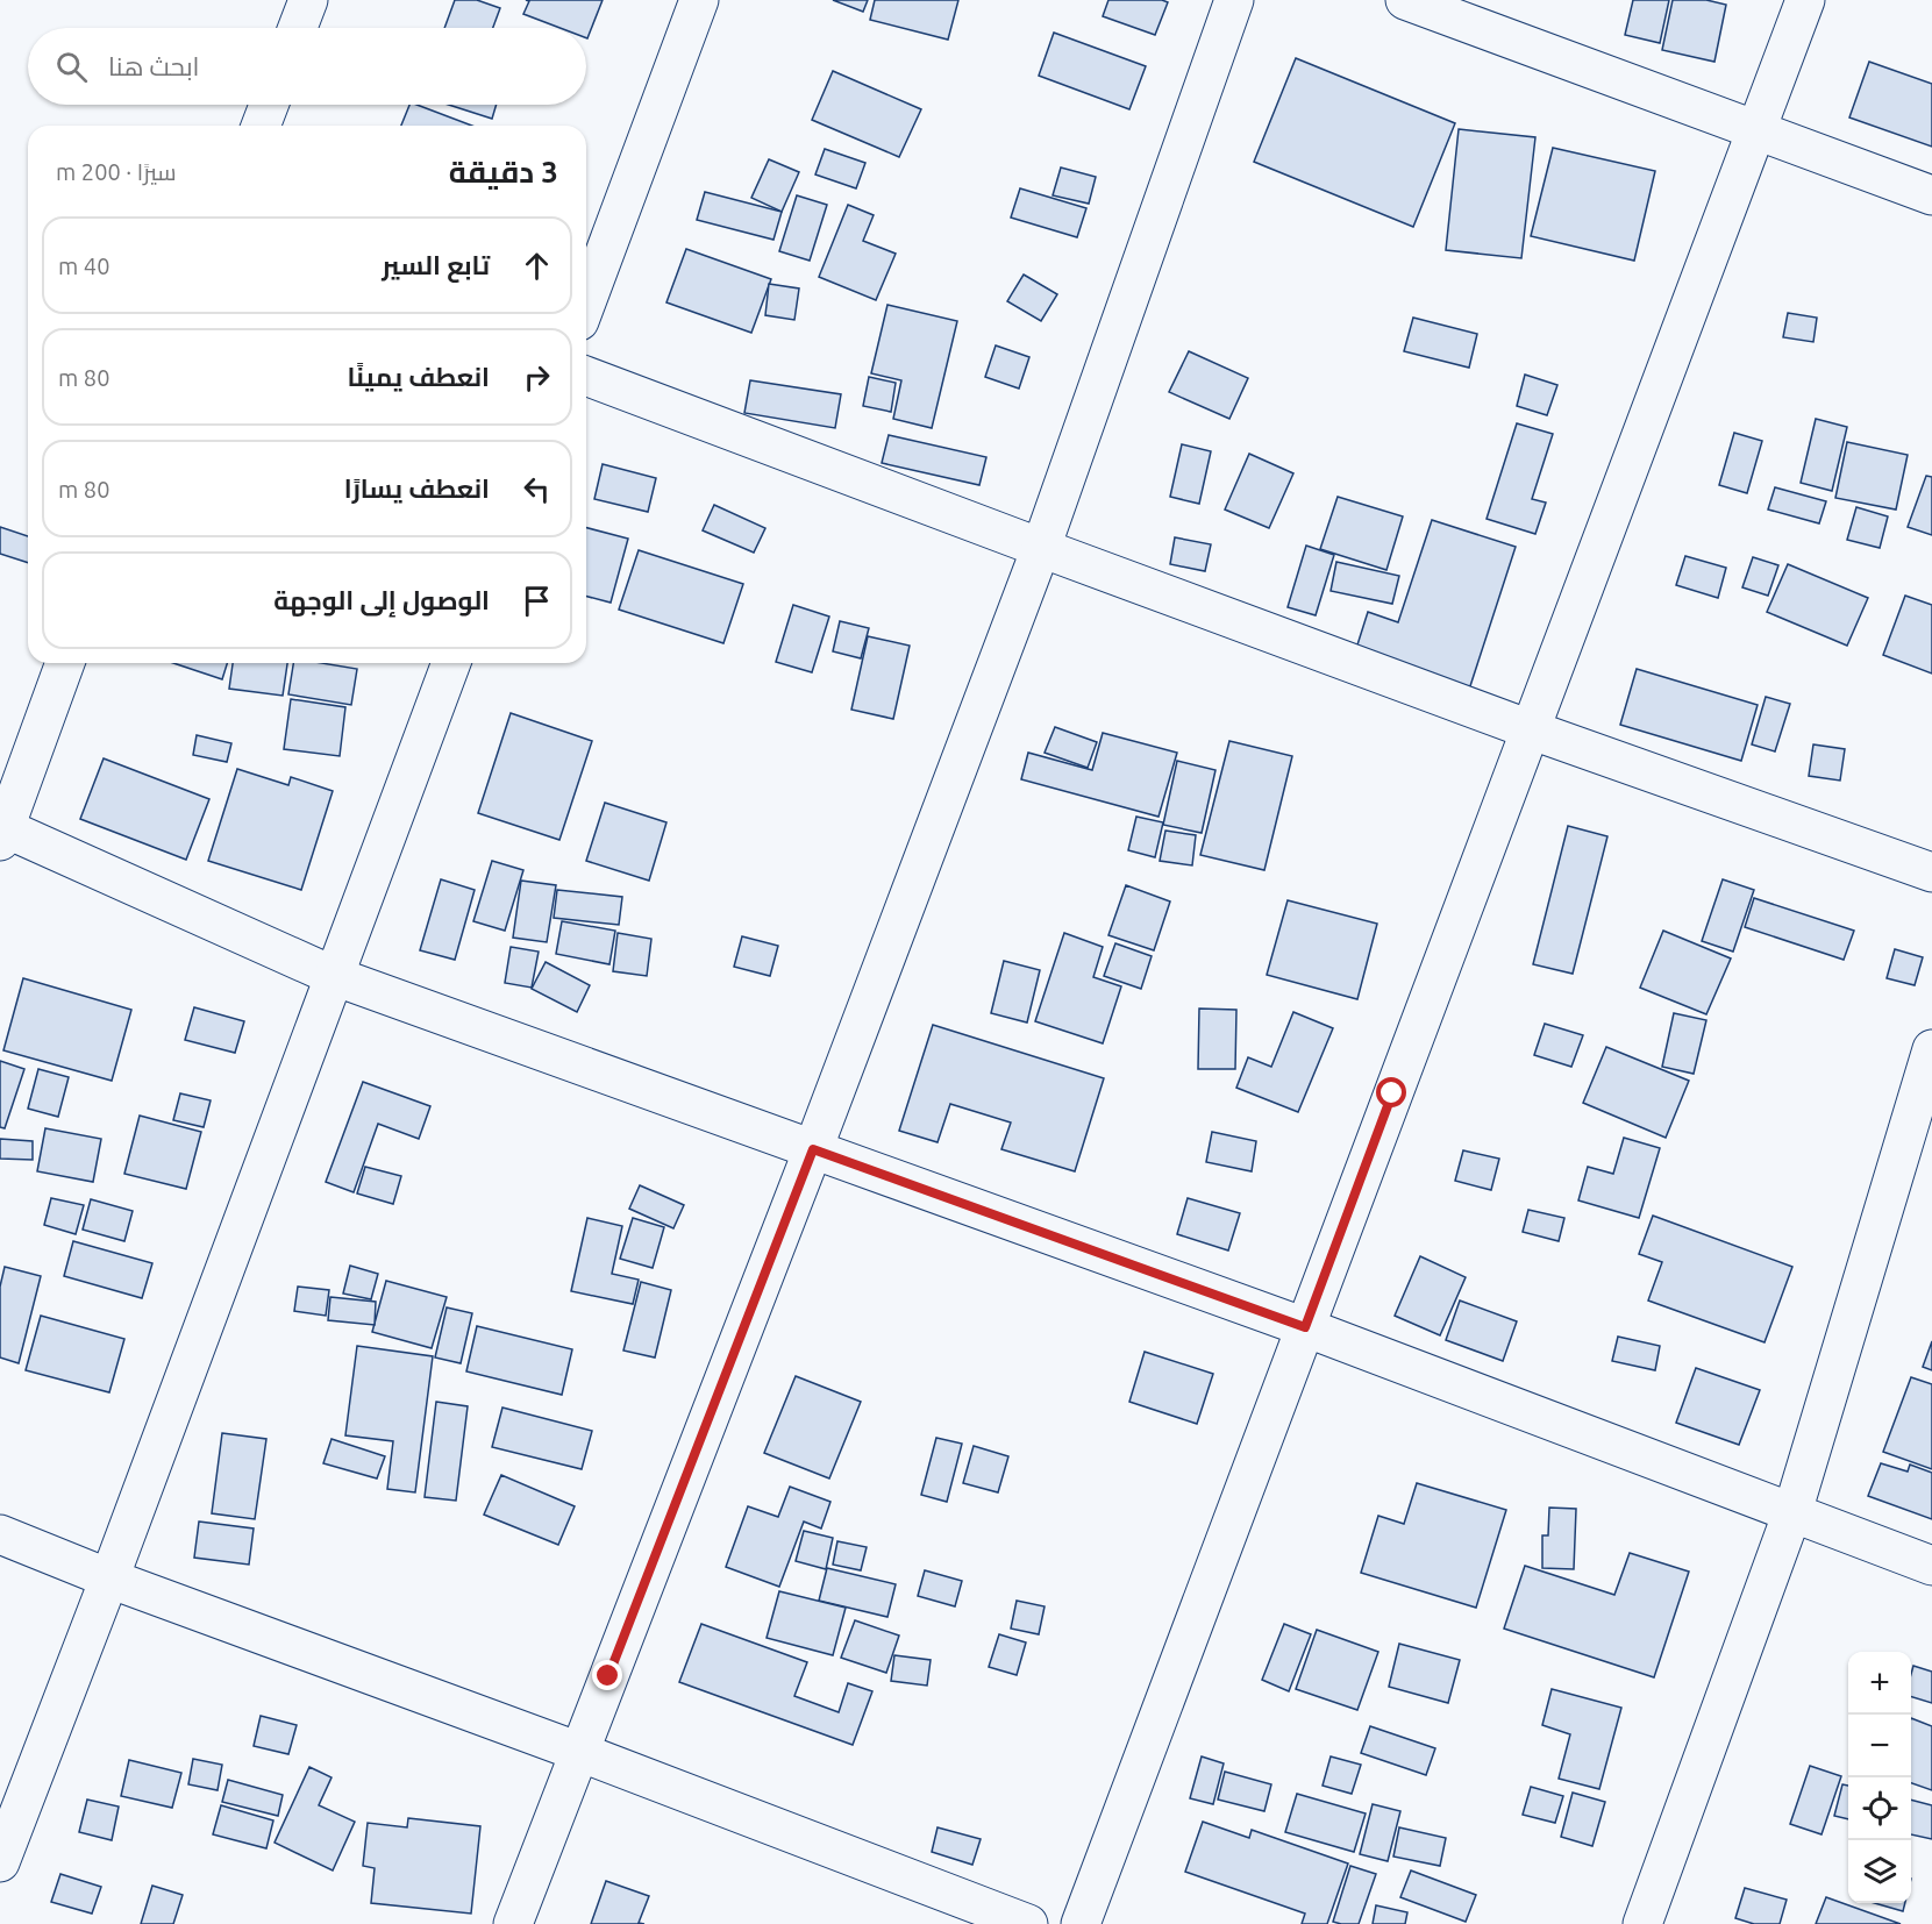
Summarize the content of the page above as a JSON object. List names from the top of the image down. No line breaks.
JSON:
{"page":{"search":"ابحث هنا","heading":["3 دقيقة","سيرًا · 200 m"],"list":[["تابع السير","40 m"],["انعطف يمينًا","80 m"],["انعطف يسارًا","80 m"],"الوصول إلى الوجهة"],"map_buttons":["+","−"]}}
